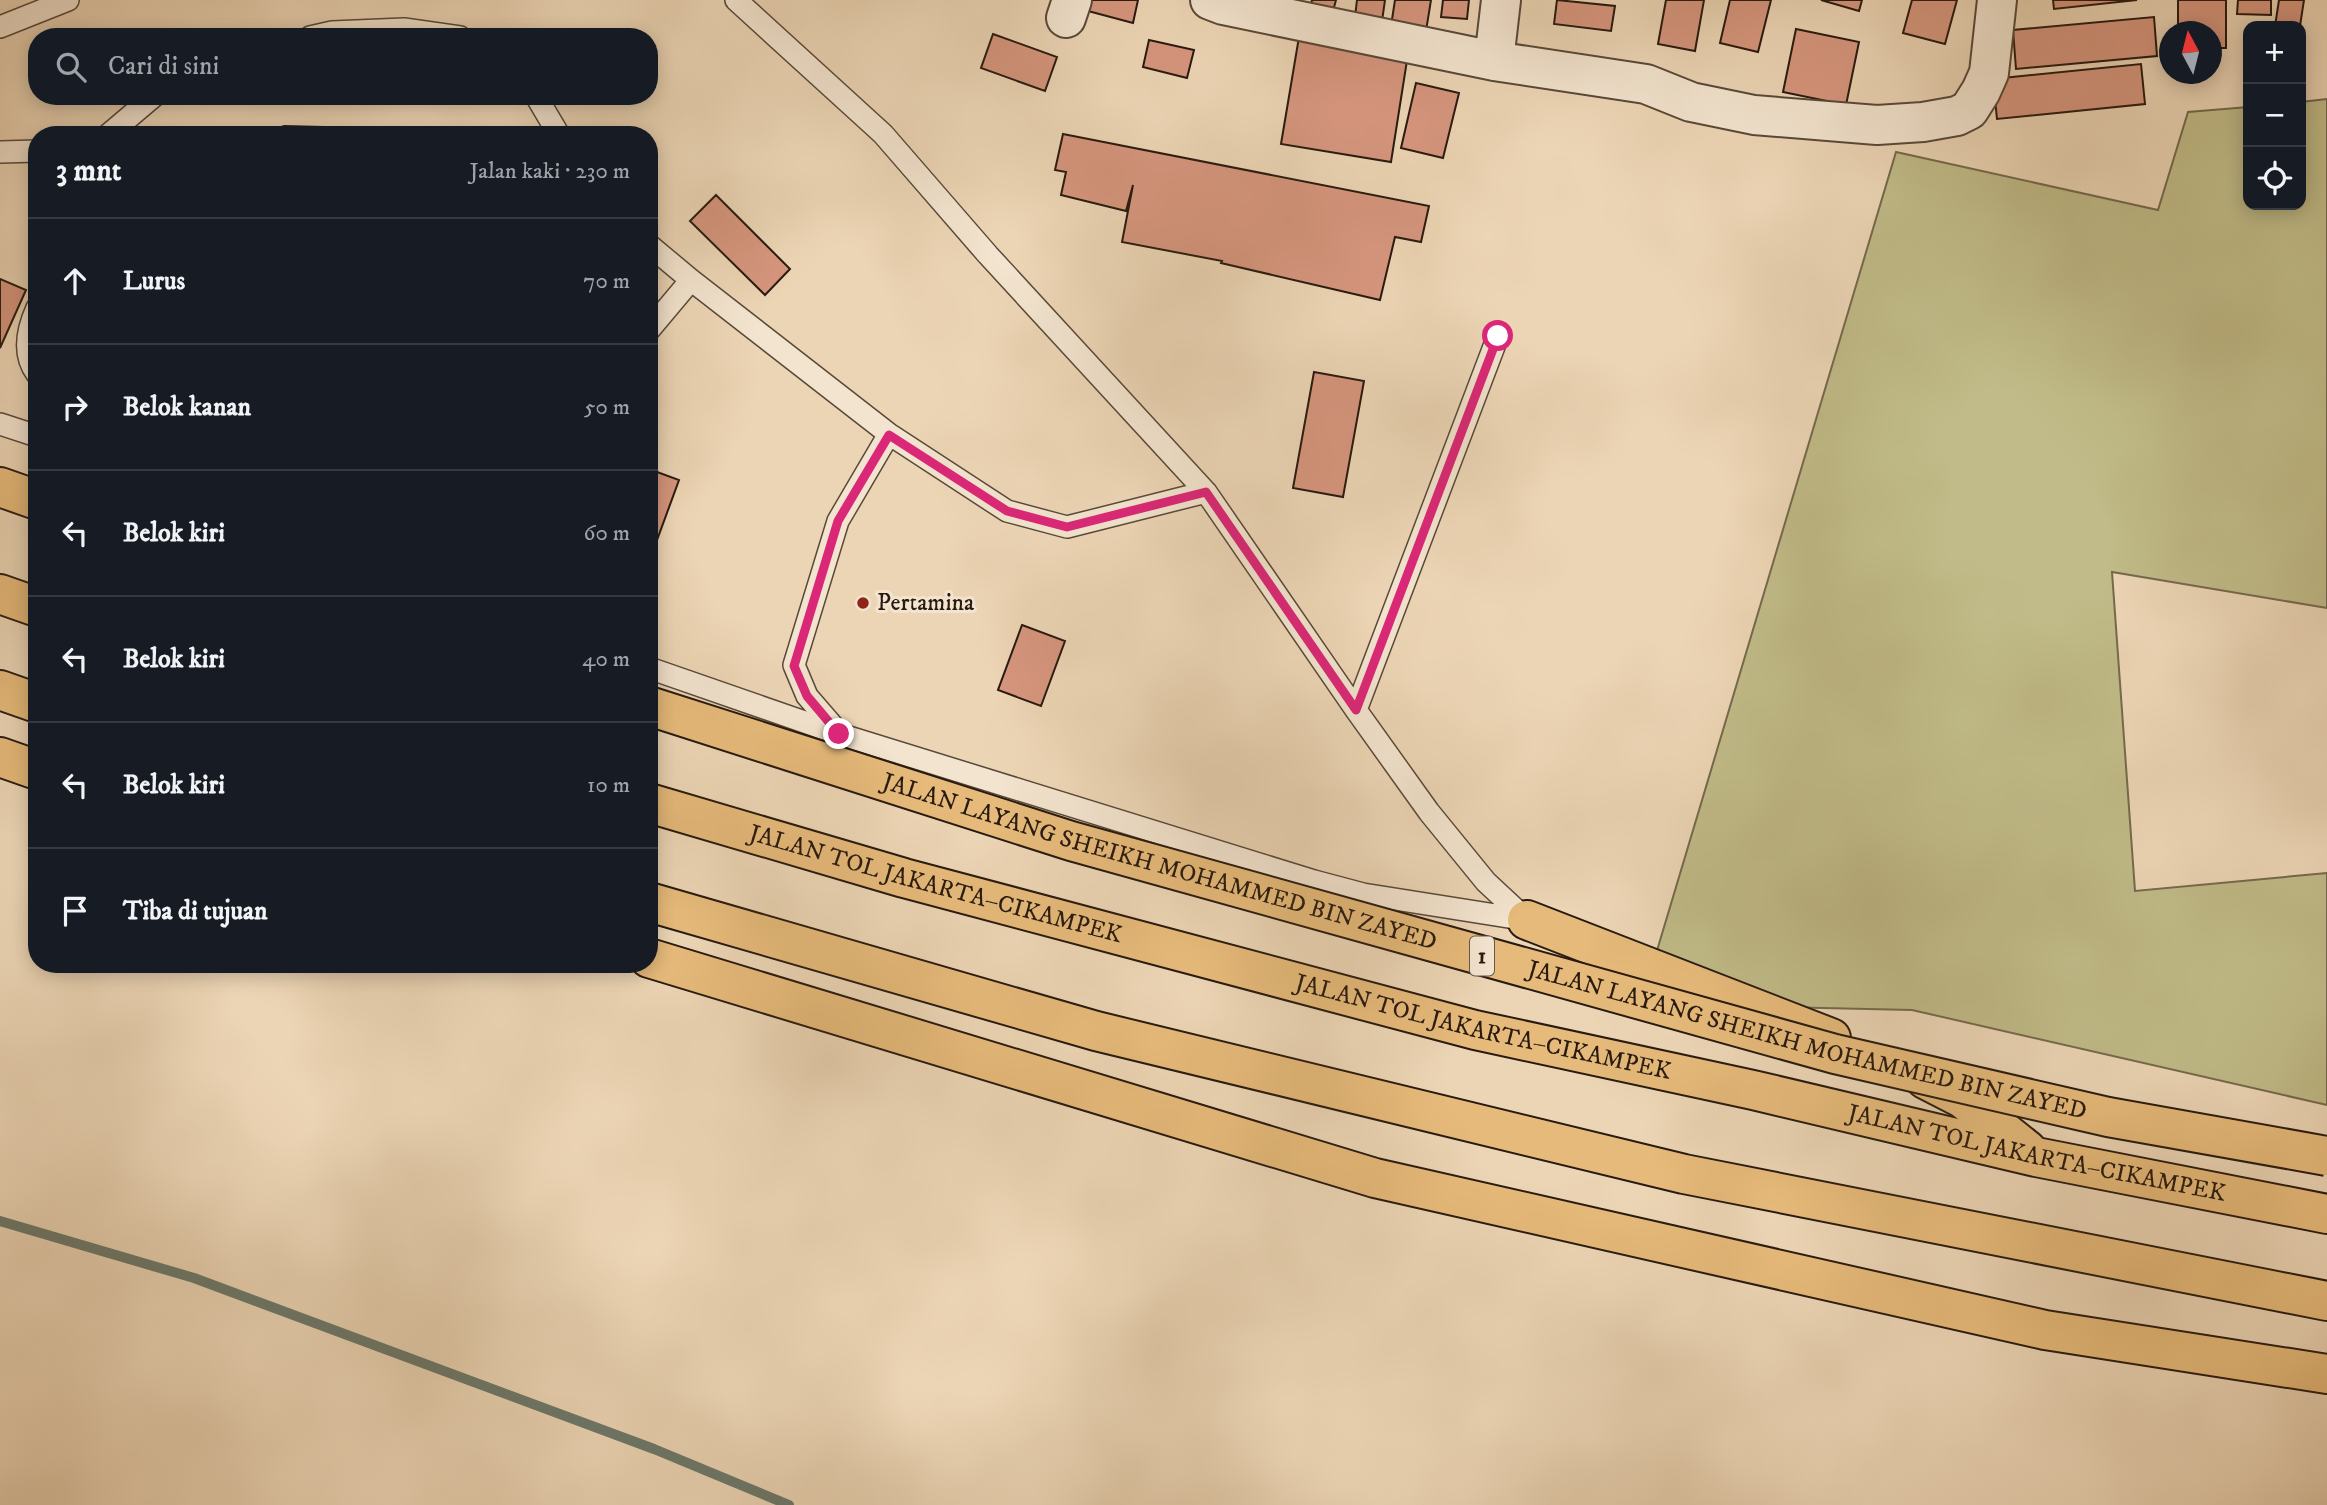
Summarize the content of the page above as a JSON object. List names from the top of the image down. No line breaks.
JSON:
{"streets":{"highway":["JALAN LAYANG SHEIKH MOHAMMED BIN ZAYED","JALAN TOL JAKARTA–CIKAMPEK","1"]},"places":["Pertamina"],"north":"top","page":{"map_buttons":["+","−"],"search":"Cari di sini","heading":["3 mnt","Jalan kaki · 230 m"],"list":[["Lurus","70 m"],["Belok kanan","50 m"],["Belok kiri","60 m"],["Belok kiri","40 m"],["Belok kiri","10 m"],"Tiba di tujuan"]}}
